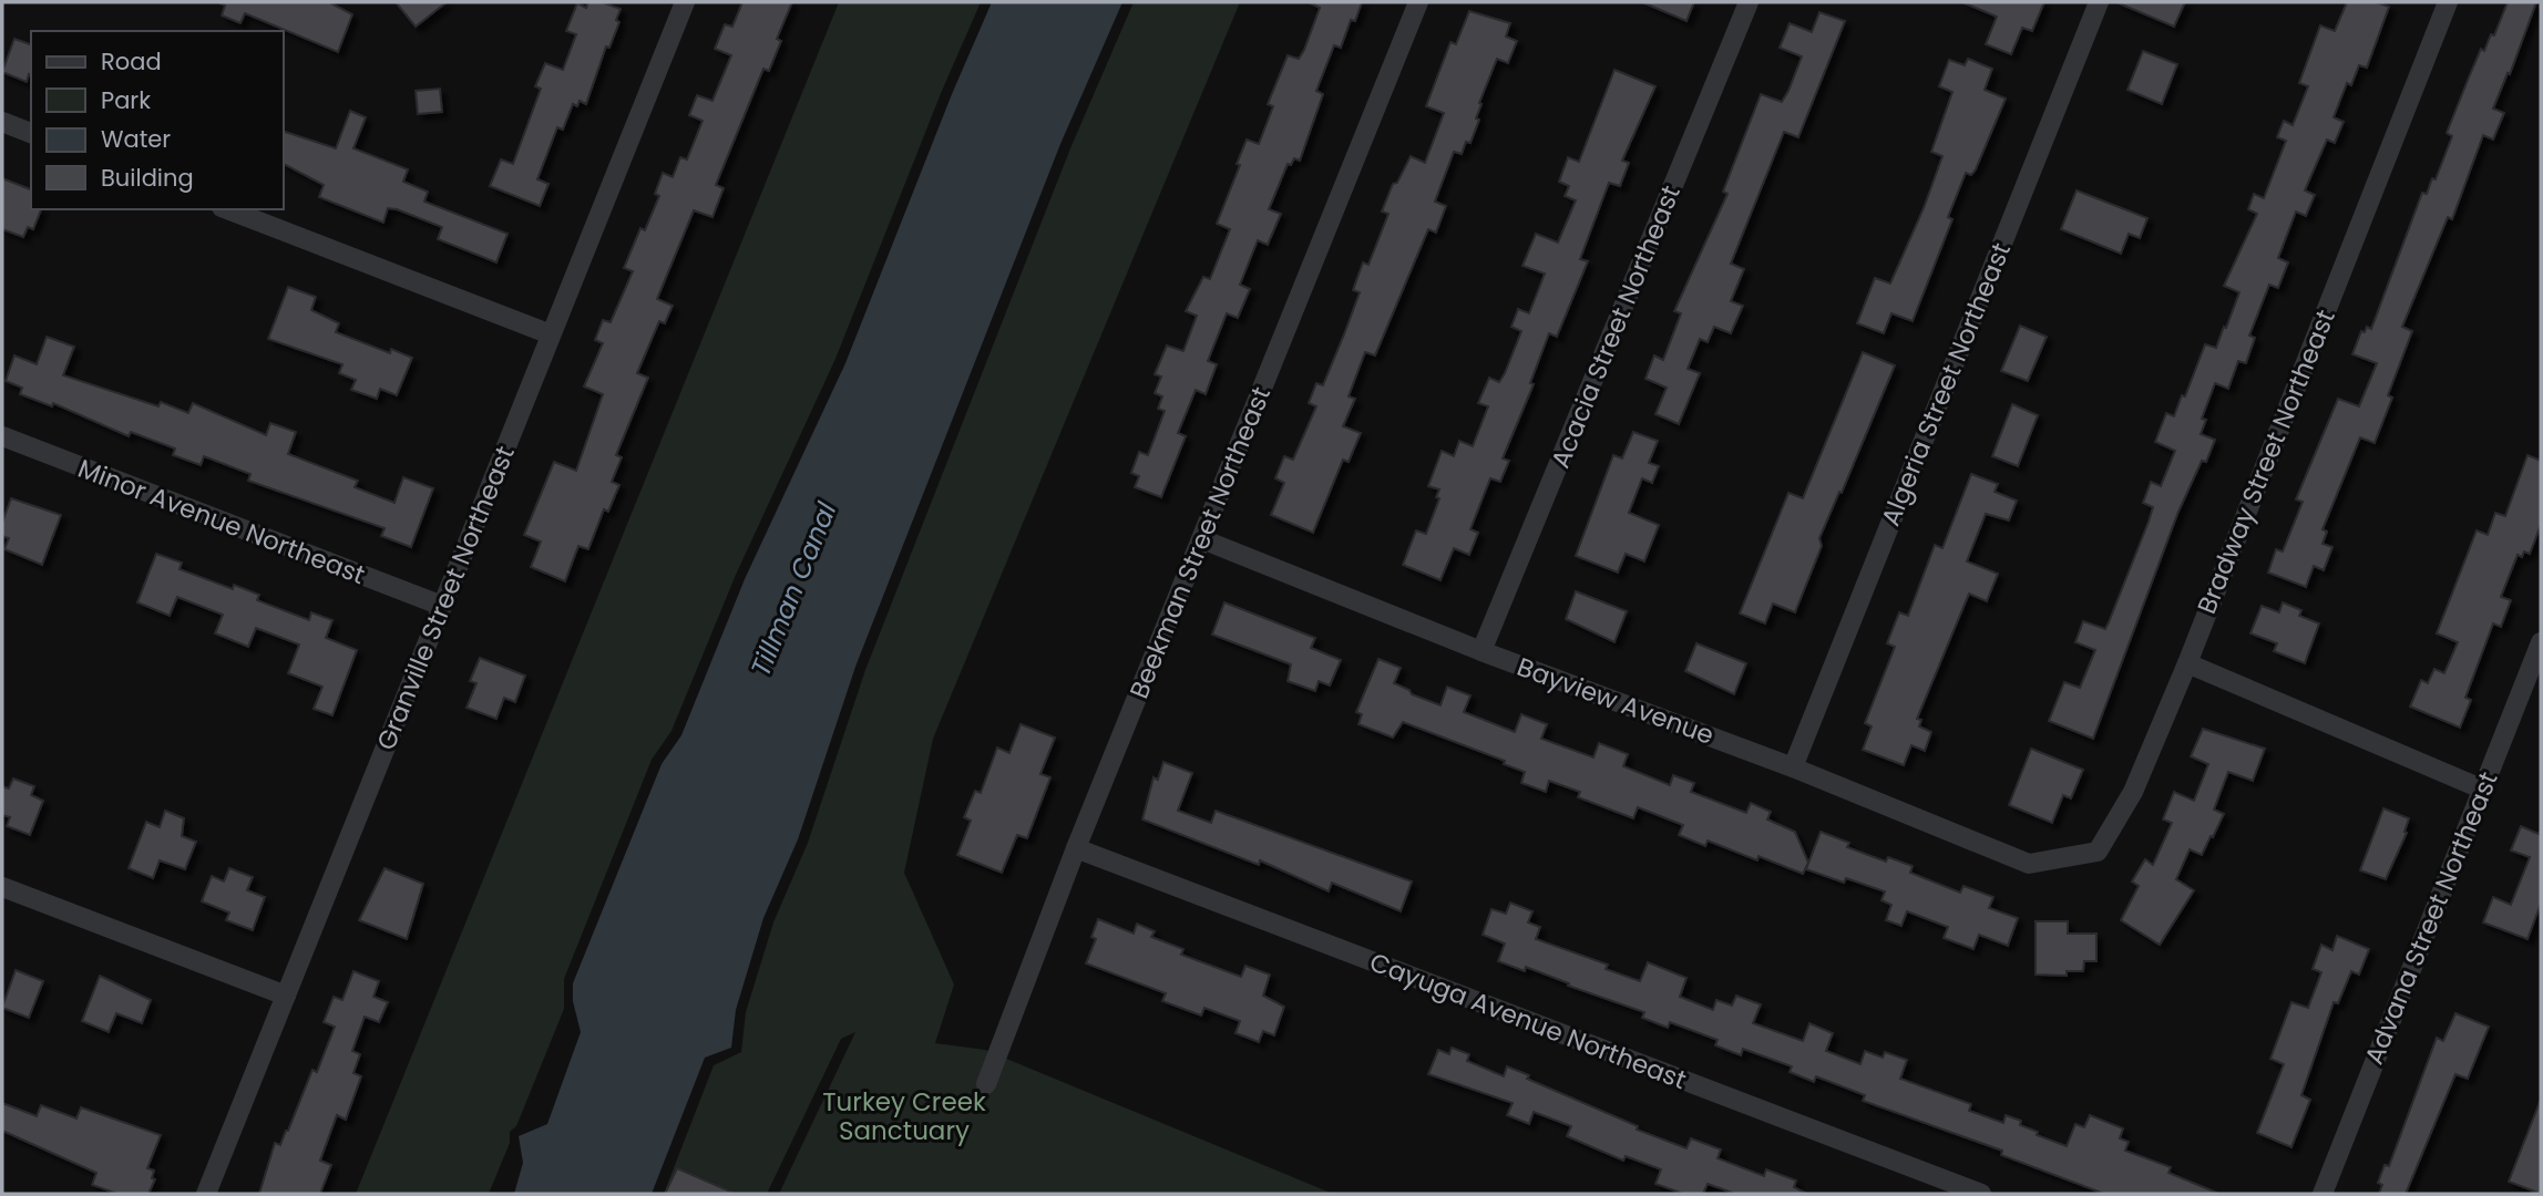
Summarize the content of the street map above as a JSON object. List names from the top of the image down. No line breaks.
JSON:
{"streets":{"street":["Acacia Street Northeast","Algeria Street Northeast","Bradway Street Northeast","Minor Avenue Northeast","Beekman Street Northeast","Granville Street Northeast","Bayview Avenue","Advana Street Northeast","Cayuga Avenue Northeast"]},"crossings":[["Acacia Street Northeast","Bayview Avenue"],["Algeria Street Northeast","Bayview Avenue"],["Bradway Street Northeast","Bayview Avenue"],["Minor Avenue Northeast","Granville Street Northeast"],["Beekman Street Northeast","Bayview Avenue"],["Beekman Street Northeast","Cayuga Avenue Northeast"]],"water":["Tillman Canal"],"parks":["Turkey Creek Sanctuary"],"legend":["Road","Park","Water","Building"]}
